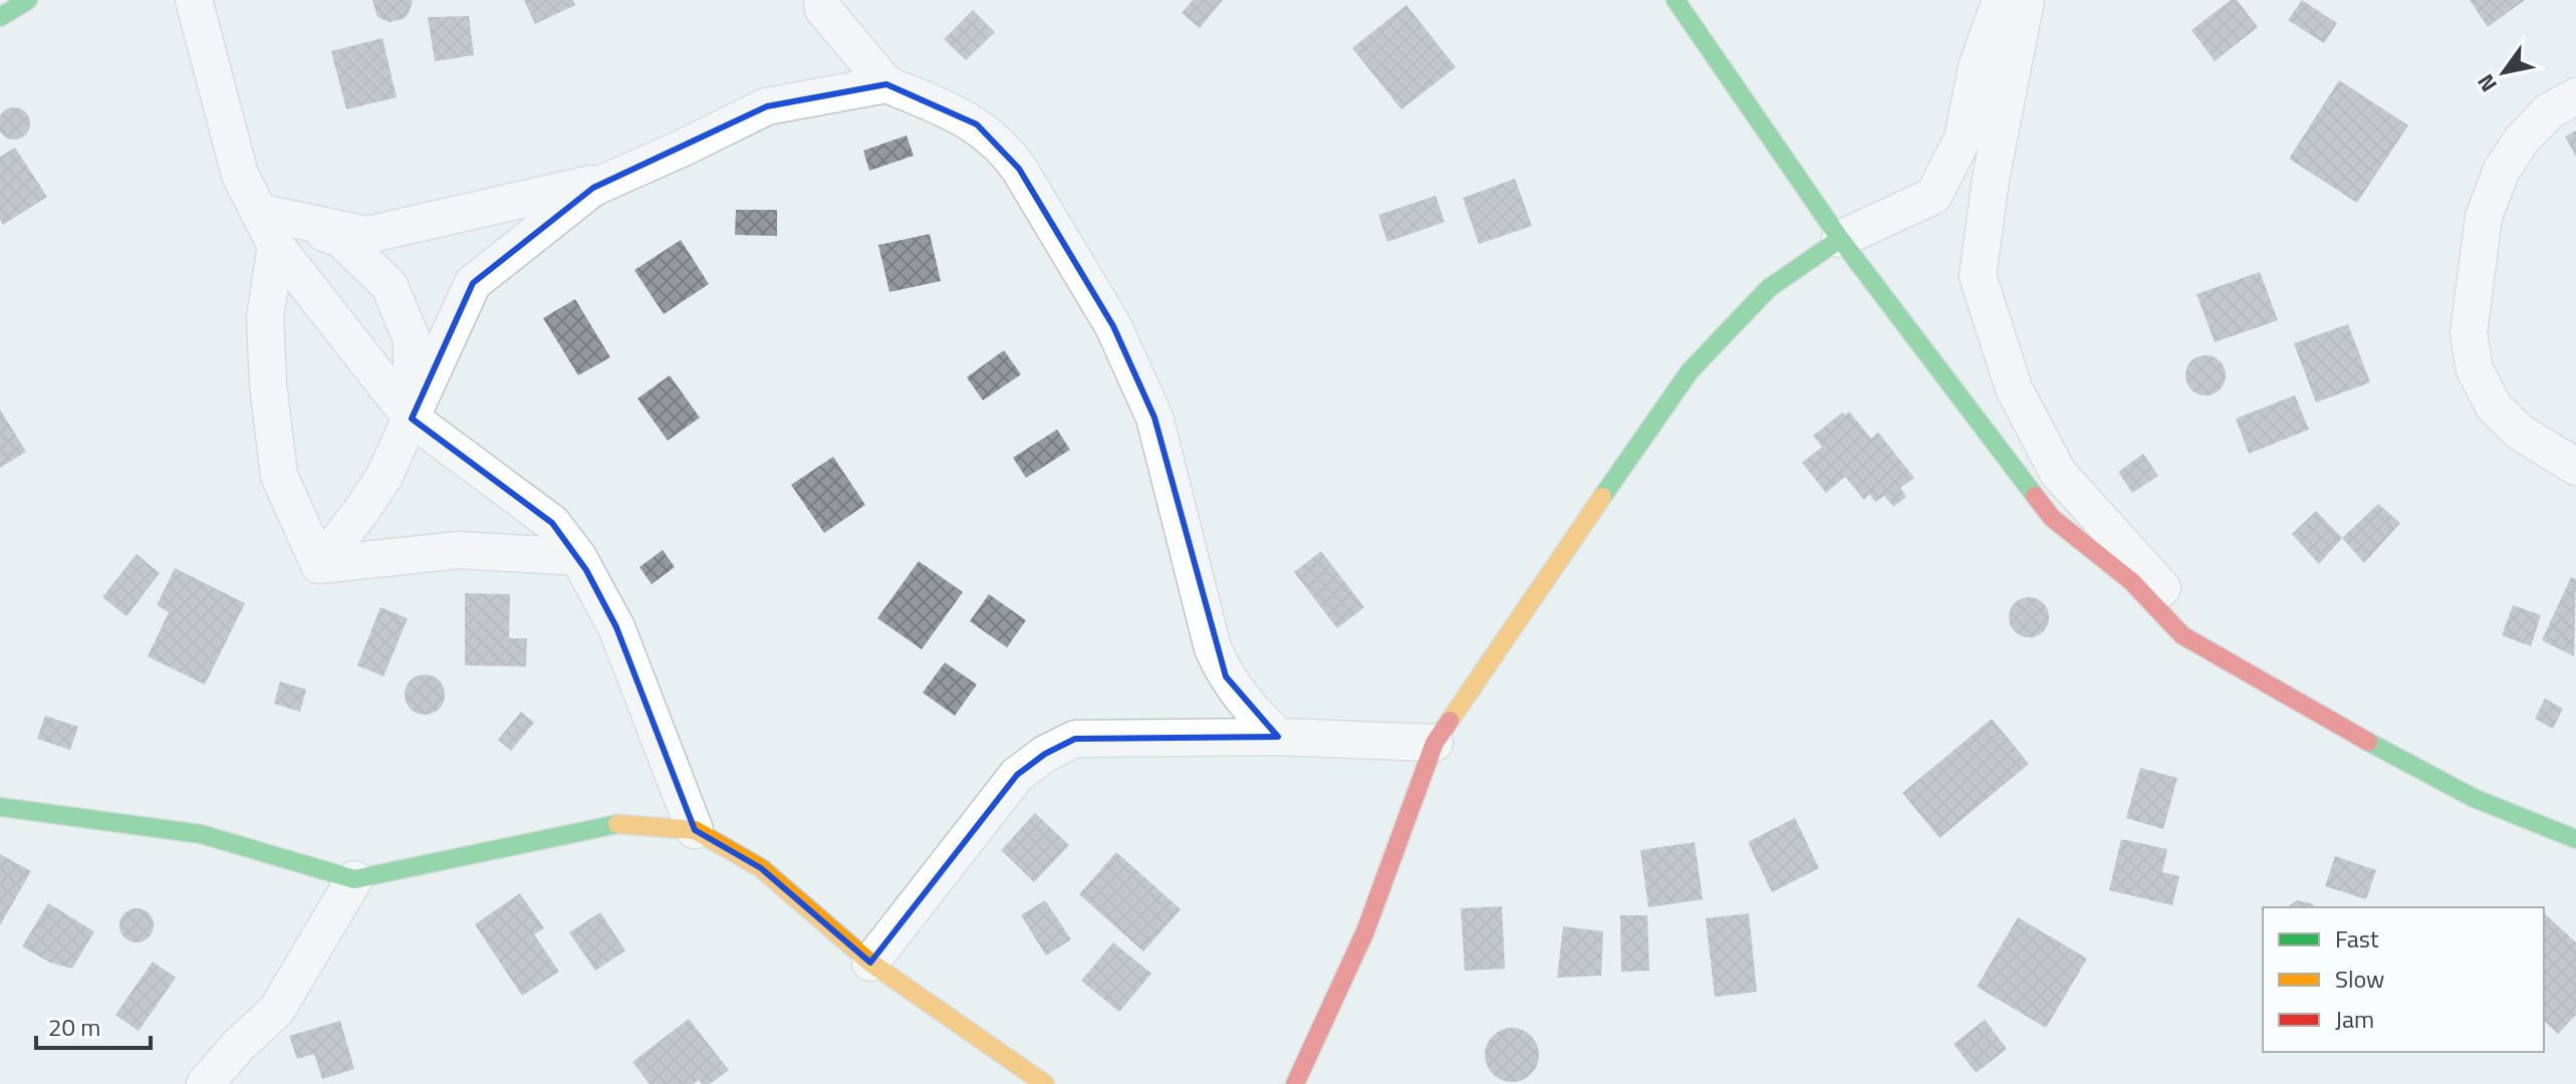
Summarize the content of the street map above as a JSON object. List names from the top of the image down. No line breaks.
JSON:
{"legend":["Fast","Slow","Jam"],"scale_bar":"20 m","north":"bottom left"}
